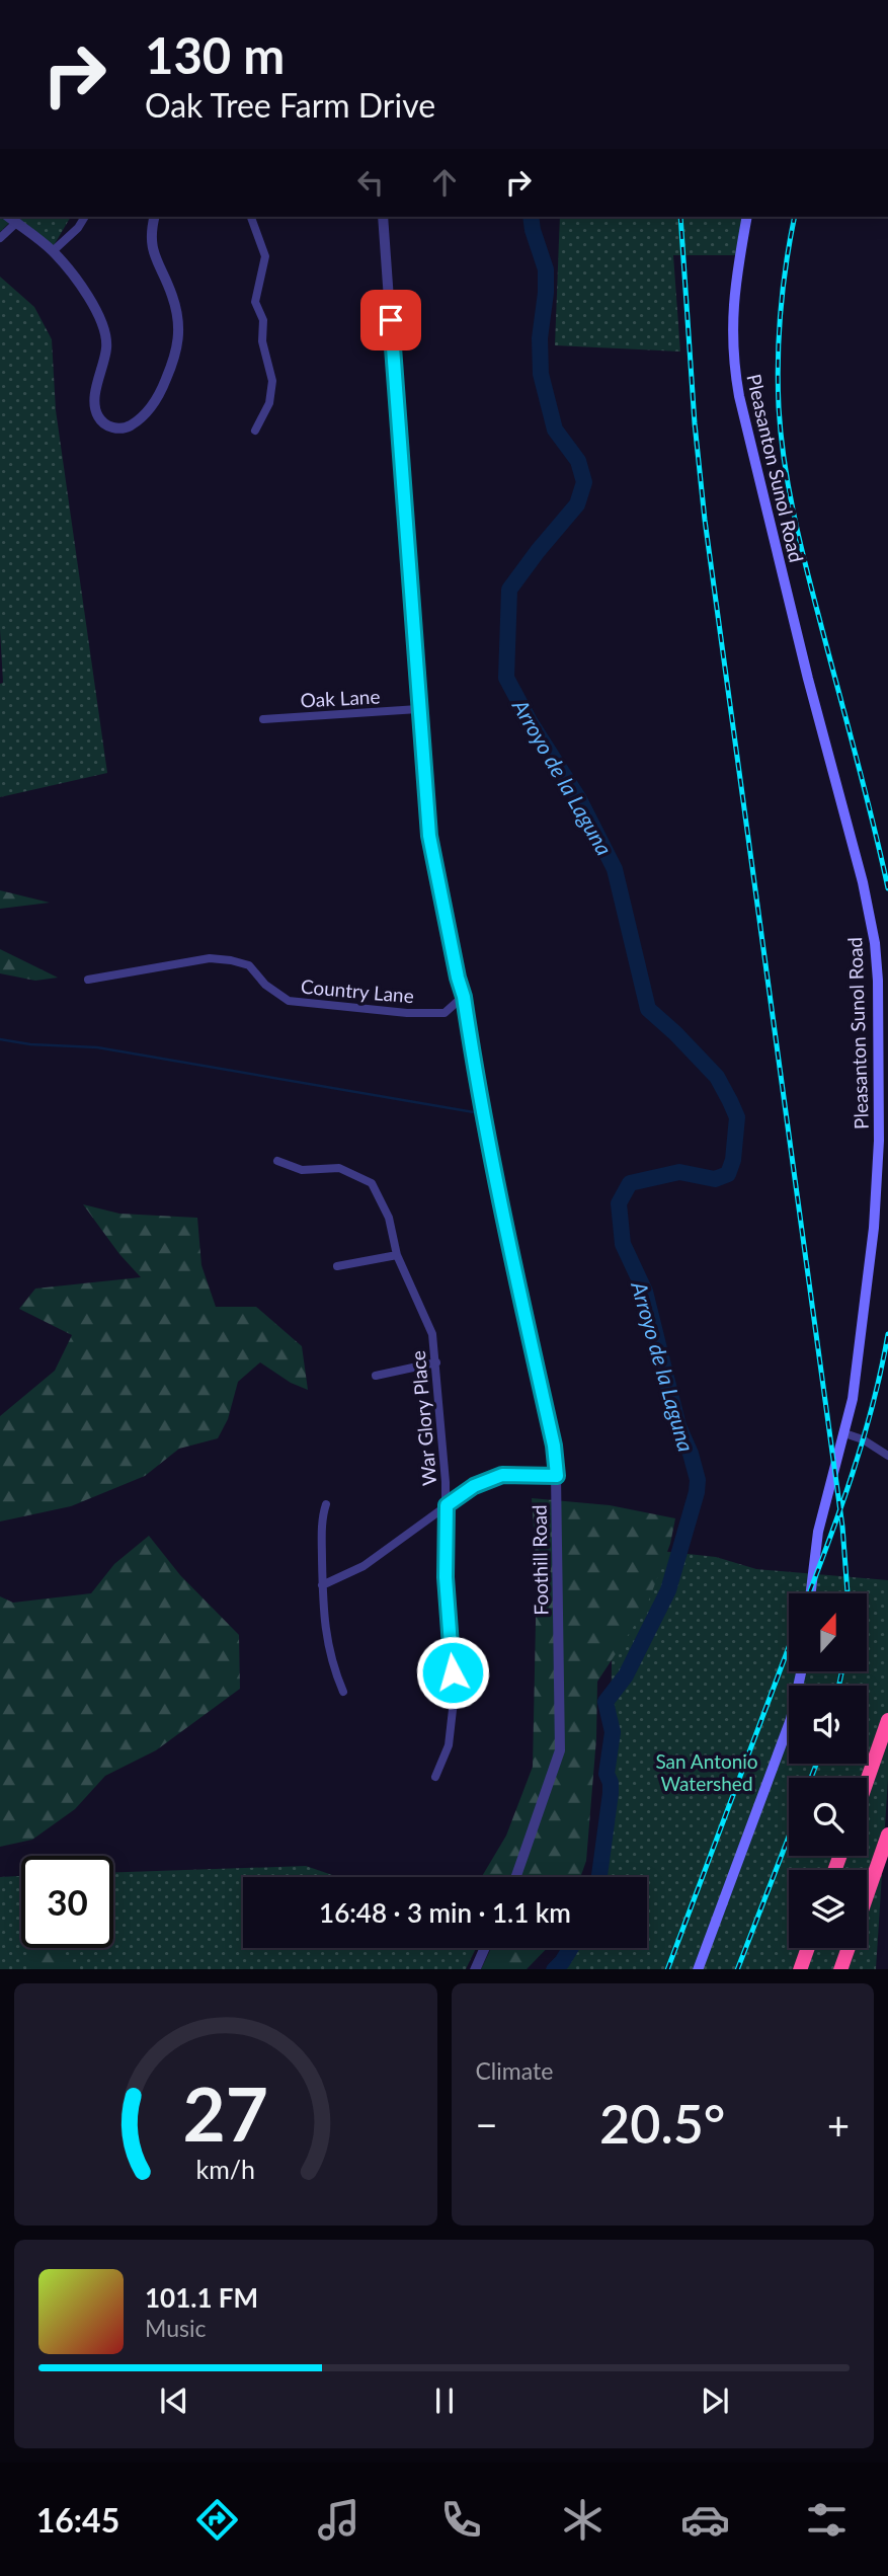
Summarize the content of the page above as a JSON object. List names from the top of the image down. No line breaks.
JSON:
{"streets":{"main road":["Pleasanton Sunol Road"],"street":["Oak Lane","Country Lane","War Glory Place","Foothill Road"]},"crossings":[["Oak Lane","Foothill Road"],["Country Lane","Foothill Road"]],"water":["Arroyo de la Laguna"],"parks":["San Antonio Watershed"],"north":"top","page":{"turn":["130 m","Oak Tree Farm Drive"],"limit":"30","trip":"16:48 · 3 min · 1.1 km","tile":"Climate","heat":["−","20.5°","+"],"song":["101.1 FM","Music"],"tabs":"16:45","gauge":["27","km/h"]}}
